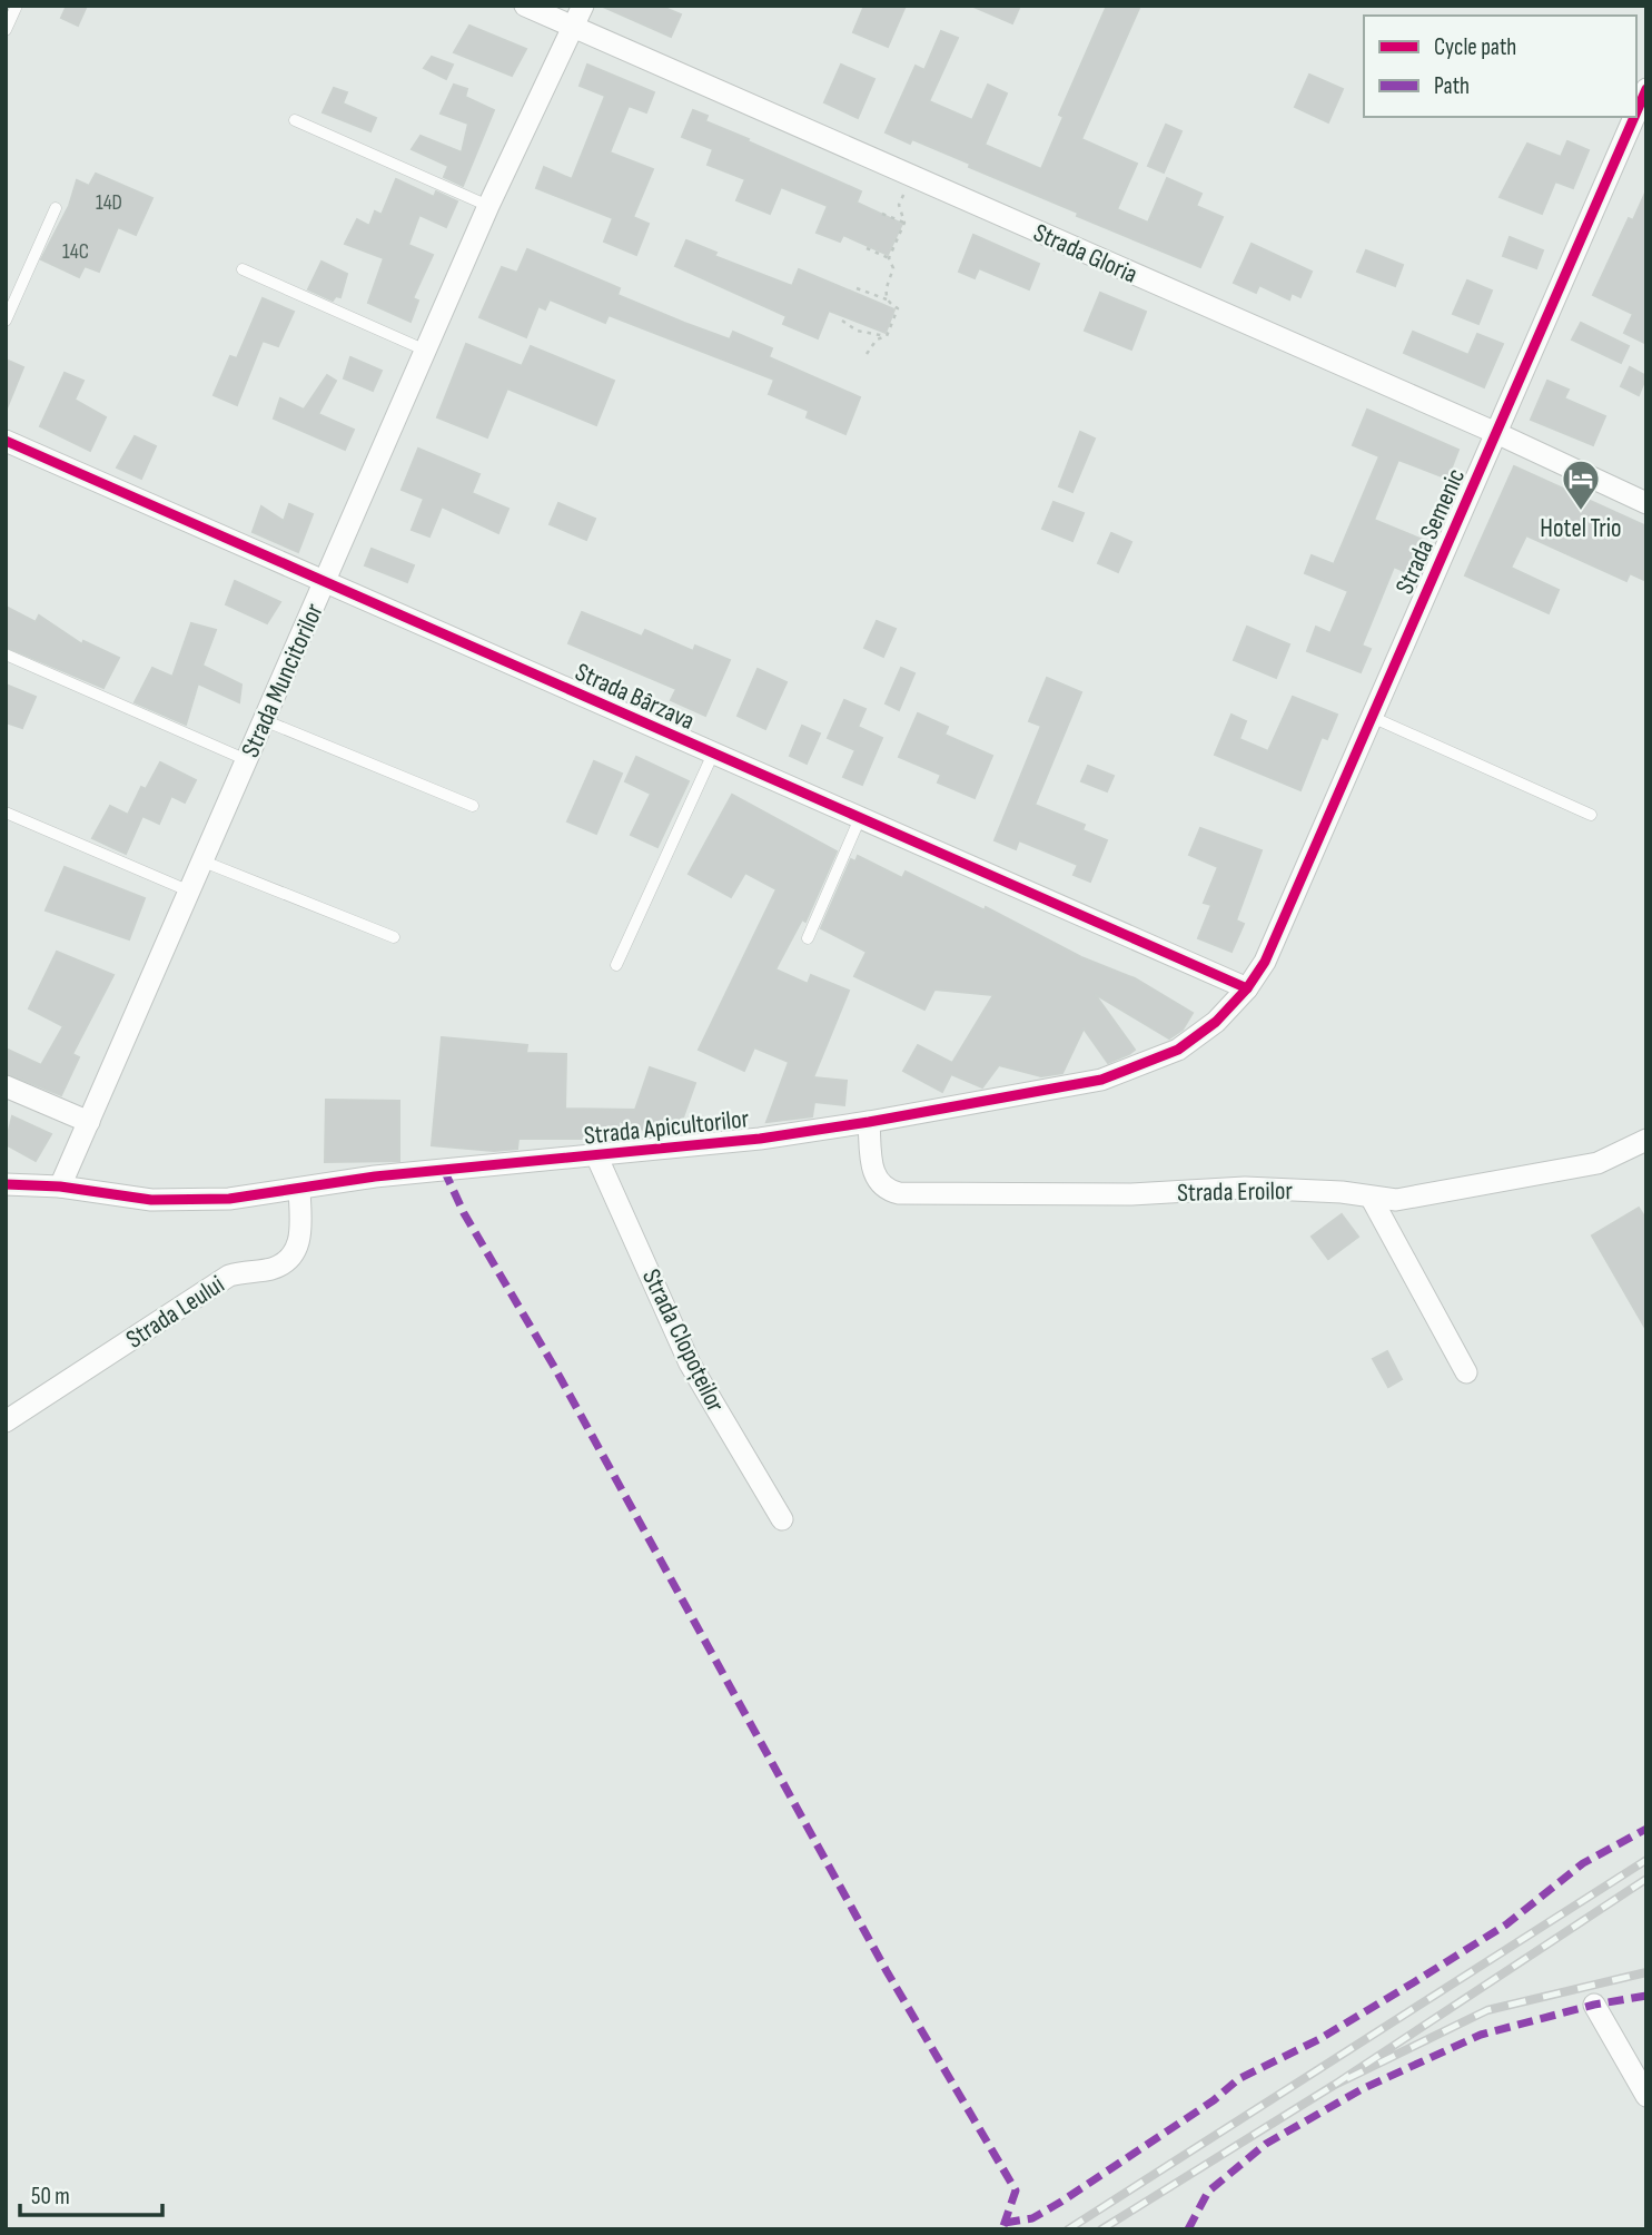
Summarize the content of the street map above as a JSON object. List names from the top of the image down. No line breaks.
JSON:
{"streets":{"street":["Strada Gloria","Strada Semenic","Strada Muncitorilor","Strada Bârzava","Strada Apicultorilor","Strada Eroilor","Strada Leului","Strada Clopoțeilor"]},"crossings":[["Strada Gloria","Strada Semenic"],["Strada Gloria","Strada Muncitorilor"],["Strada Semenic","Strada Bârzava"],["Strada Semenic","Strada Apicultorilor"],["Strada Muncitorilor","Strada Bârzava"],["Strada Muncitorilor","Strada Apicultorilor"],["Strada Bârzava","Strada Apicultorilor"],["Strada Apicultorilor","Strada Eroilor"],["Strada Apicultorilor","Strada Leului"],["Strada Apicultorilor","Strada Clopoțeilor"]],"places":{"hotel":["Hotel Trio"]},"house_numbers":["14D","14C"],"legend":["Cycle path","Path"],"scale_bar":"50 m"}
